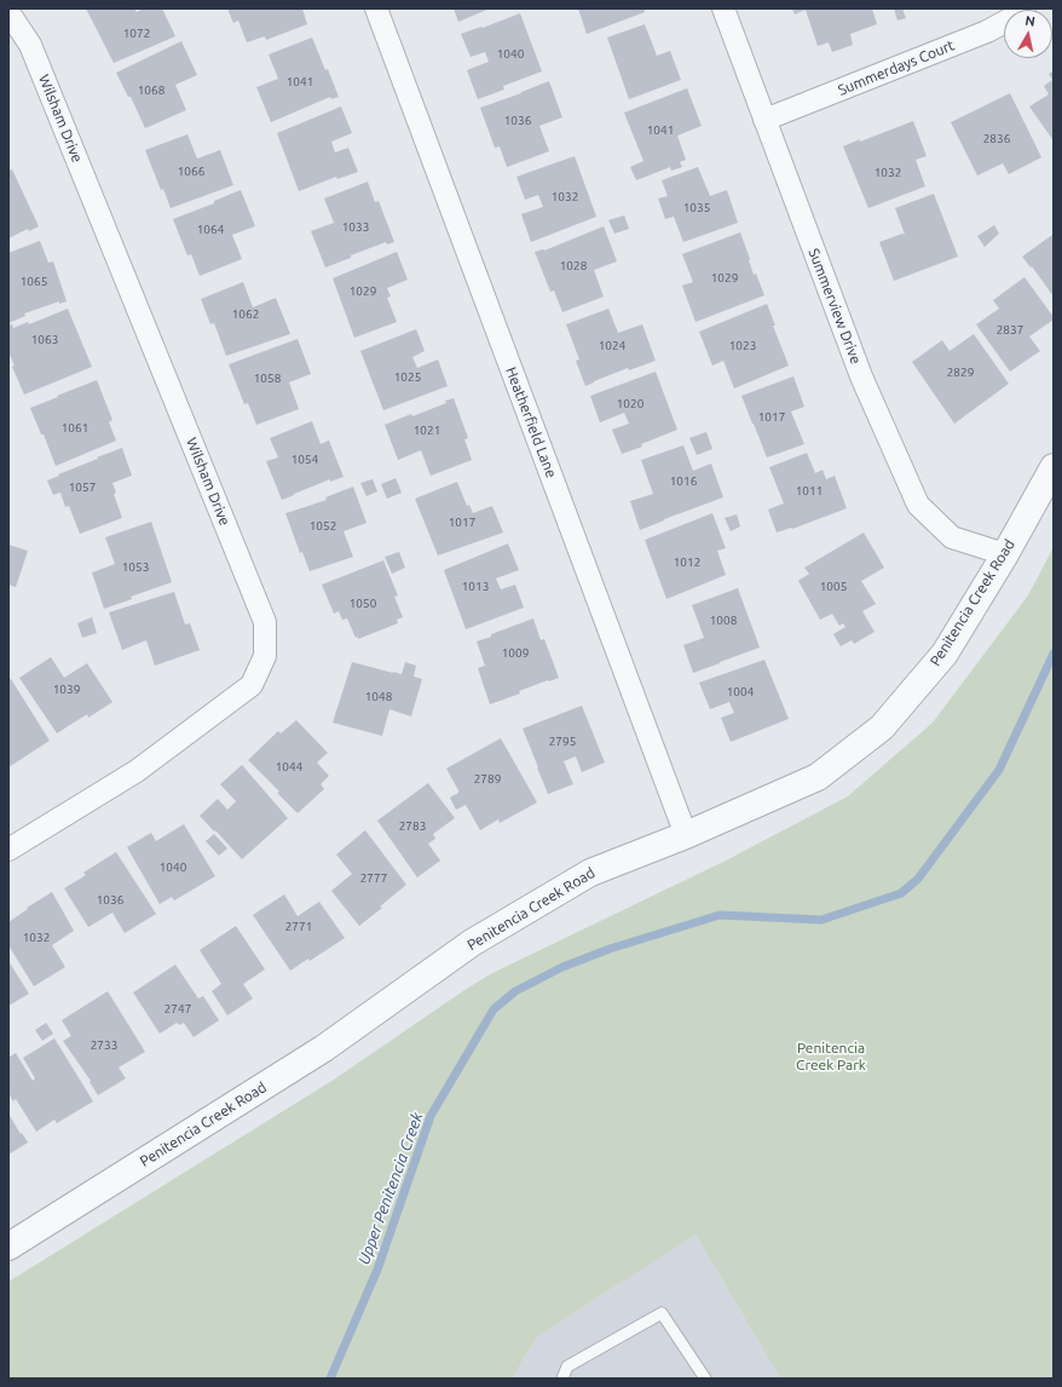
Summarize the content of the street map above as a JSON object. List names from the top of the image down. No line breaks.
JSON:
{"streets":{"street":["Summerdays Court","Wilsham Drive","Summerview Drive","Heatherfield Lane","Penitencia Creek Road"]},"crossings":[["Summerdays Court","Summerview Drive"],["Summerview Drive","Penitencia Creek Road"],["Heatherfield Lane","Penitencia Creek Road"]],"water":["Upper Penitencia Creek"],"parks":["Penitencia Creek Park"],"house_numbers":["1072","1040","1041","1068","1036","1041","2836","1066","1032","1032","1035","1033","1064","1028","1029","1065","1029","1062","2837","1063","1024","1023","2829","1025","1058","1020","1017","1061","1021","1054","1016","1057","1011","1017","1052","1012","1053","1013","1005","1050","1008","1009","1039","1004","1048","2795","1044","2789","2783","1040","2777","1036","2771","1032","2747","2733"],"north":"top"}
